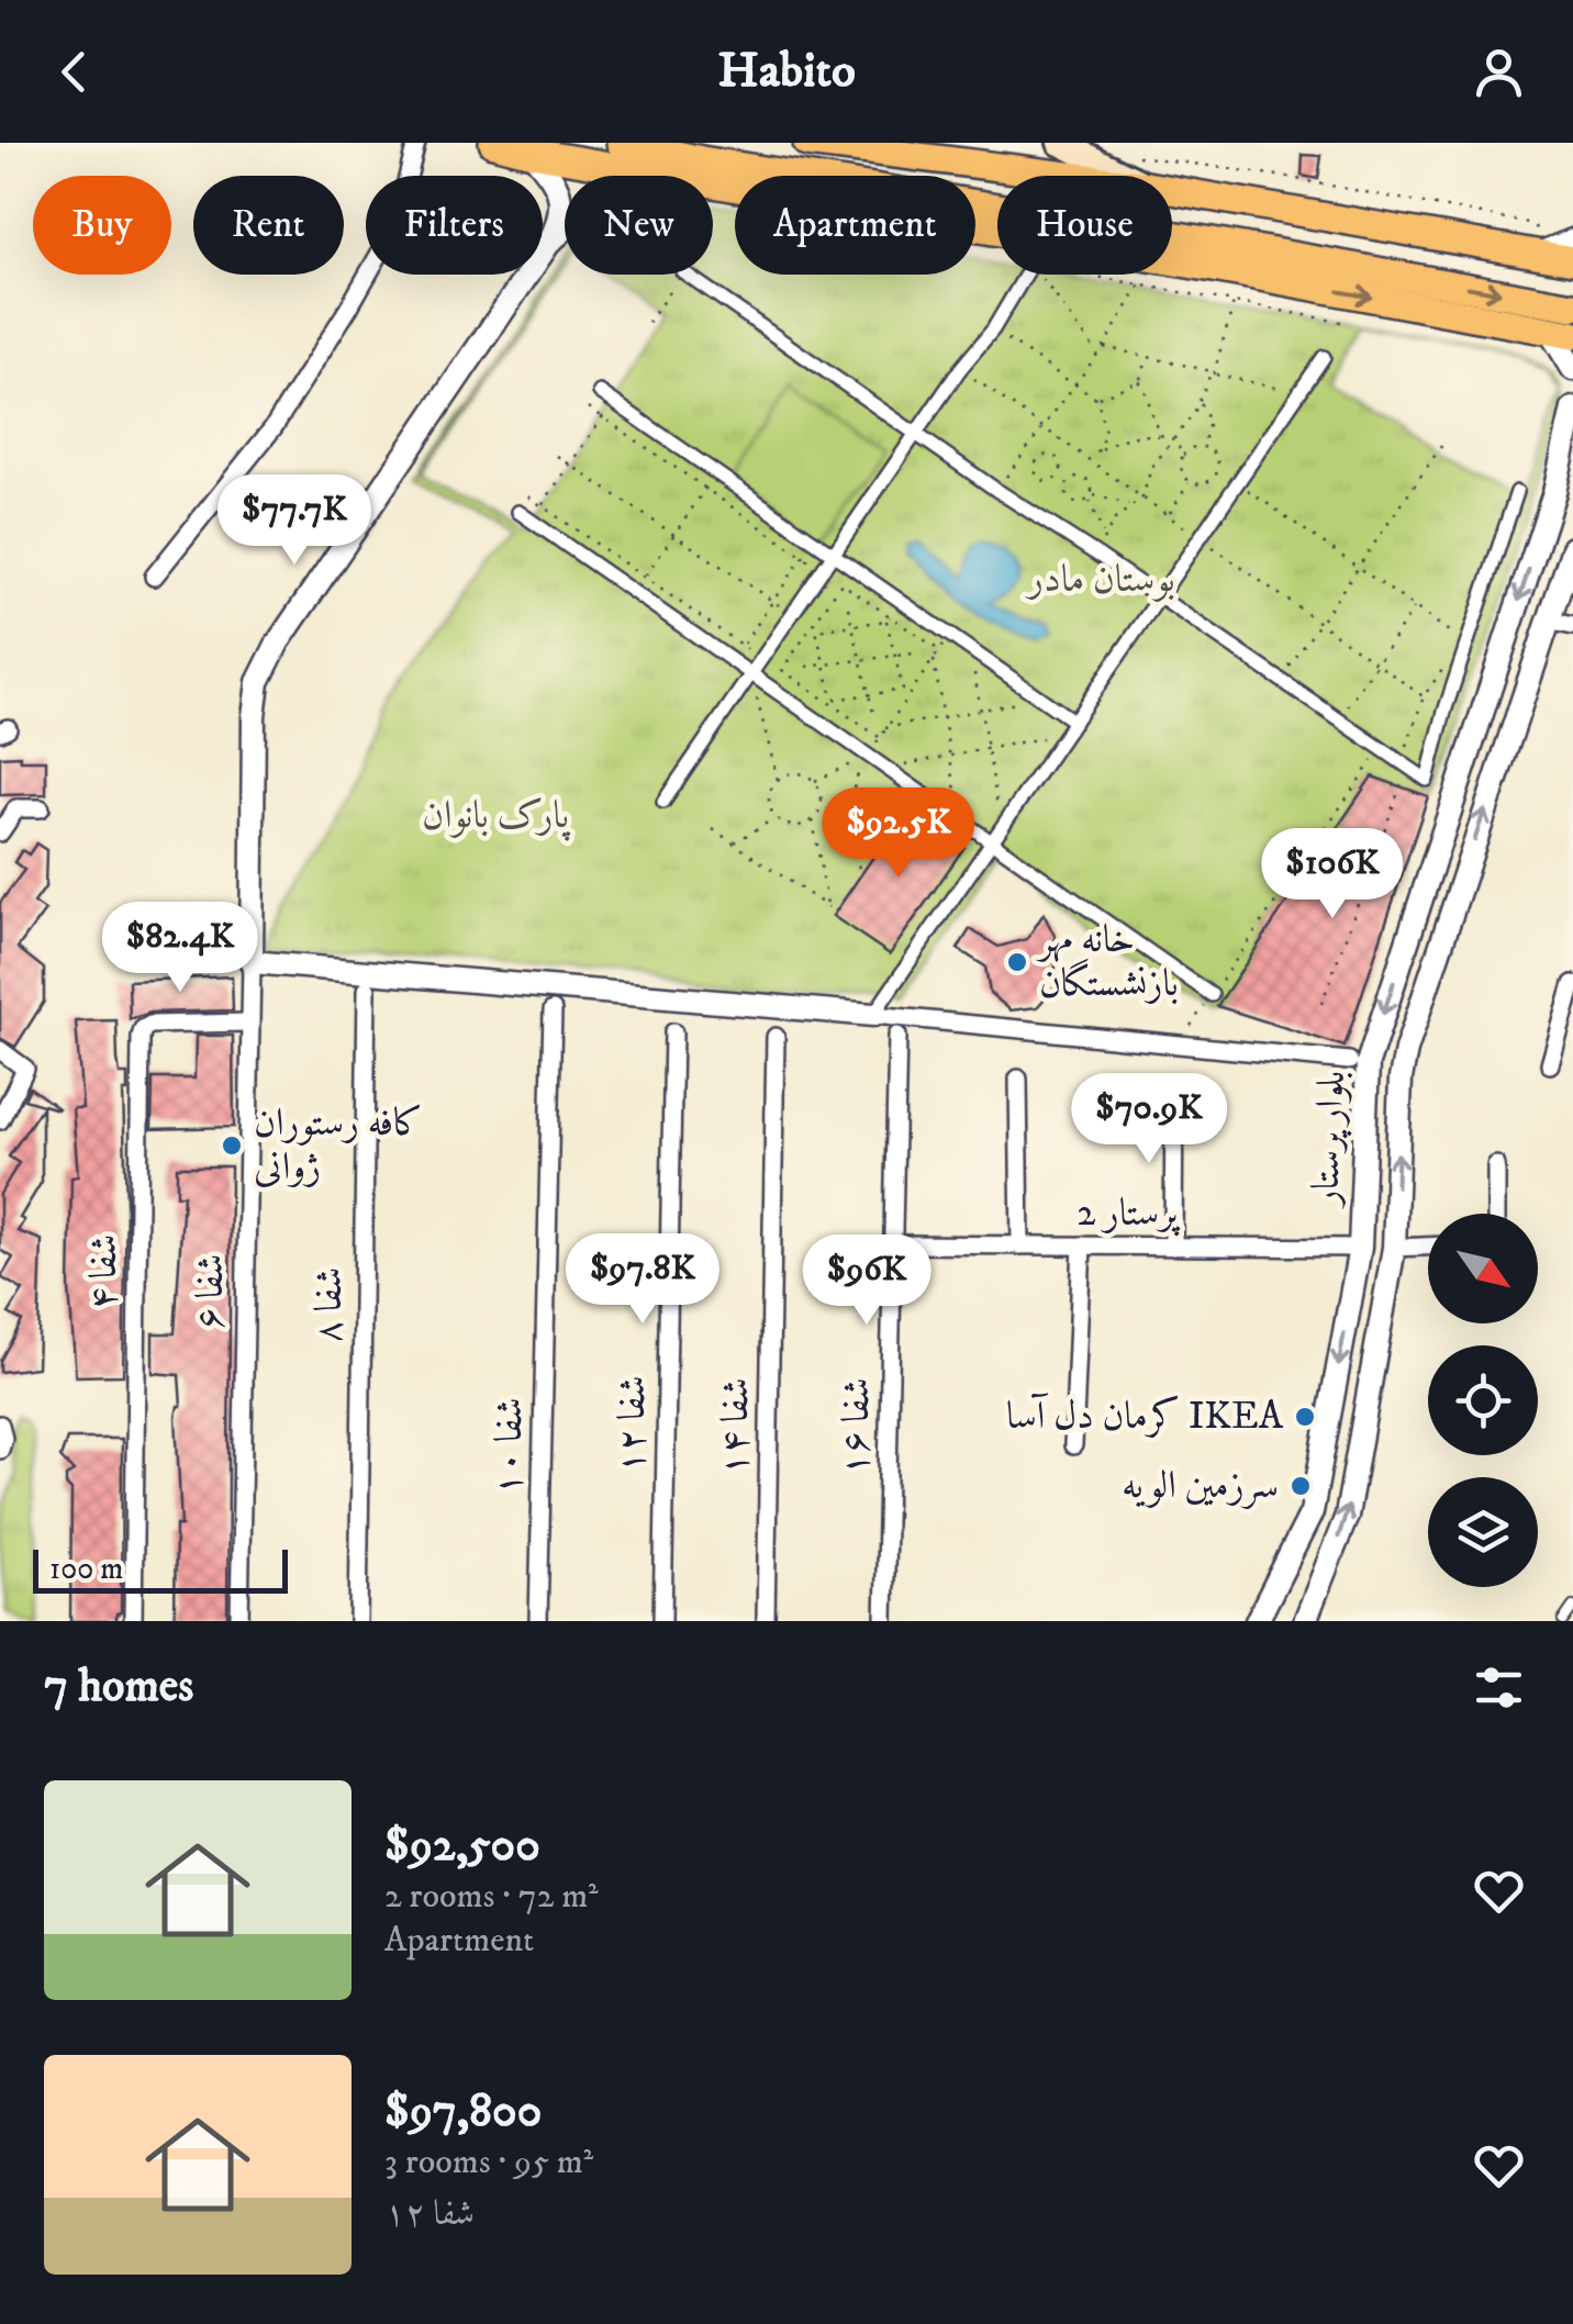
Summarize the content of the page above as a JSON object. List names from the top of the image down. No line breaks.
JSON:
{"streets":{"street":["بلوار پرستار","پرستار 2","شفا ۴","شفا ۶","شفا ۸","شفا ۱۲","شفا ۱۴","شفا ۱۶","شفا ۱۰"]},"crossings":[["بلوار پرستار","پرستار 2"],["پرستار 2","شفا ۱۶"],["شفا ۴","شفا ۶"]],"parks":["بوستان مادر","پارک بانوان"],"places":["خانه مهر بازنشستگان","کافه رستوران ژوانی","کرمان دل آسا IKEA","سرزمین الویه"],"scale_bar":"100 m","north":"bottom right","page":{"header":"Habito","chip":["Buy","Rent","Filters","New","Apartment","House"],"price":["$77.7K","$92.5K","$106K","$82.4K","$70.9K","$97.8K","$96K"],"scale":"100 m","heading":"7 homes","list":[{"name":"$92,500","note":"2 rooms · 72 m² · Apartment"},{"name":"$97,800","note":"3 rooms · 95 m² · شفا ۱۲"}]}}
